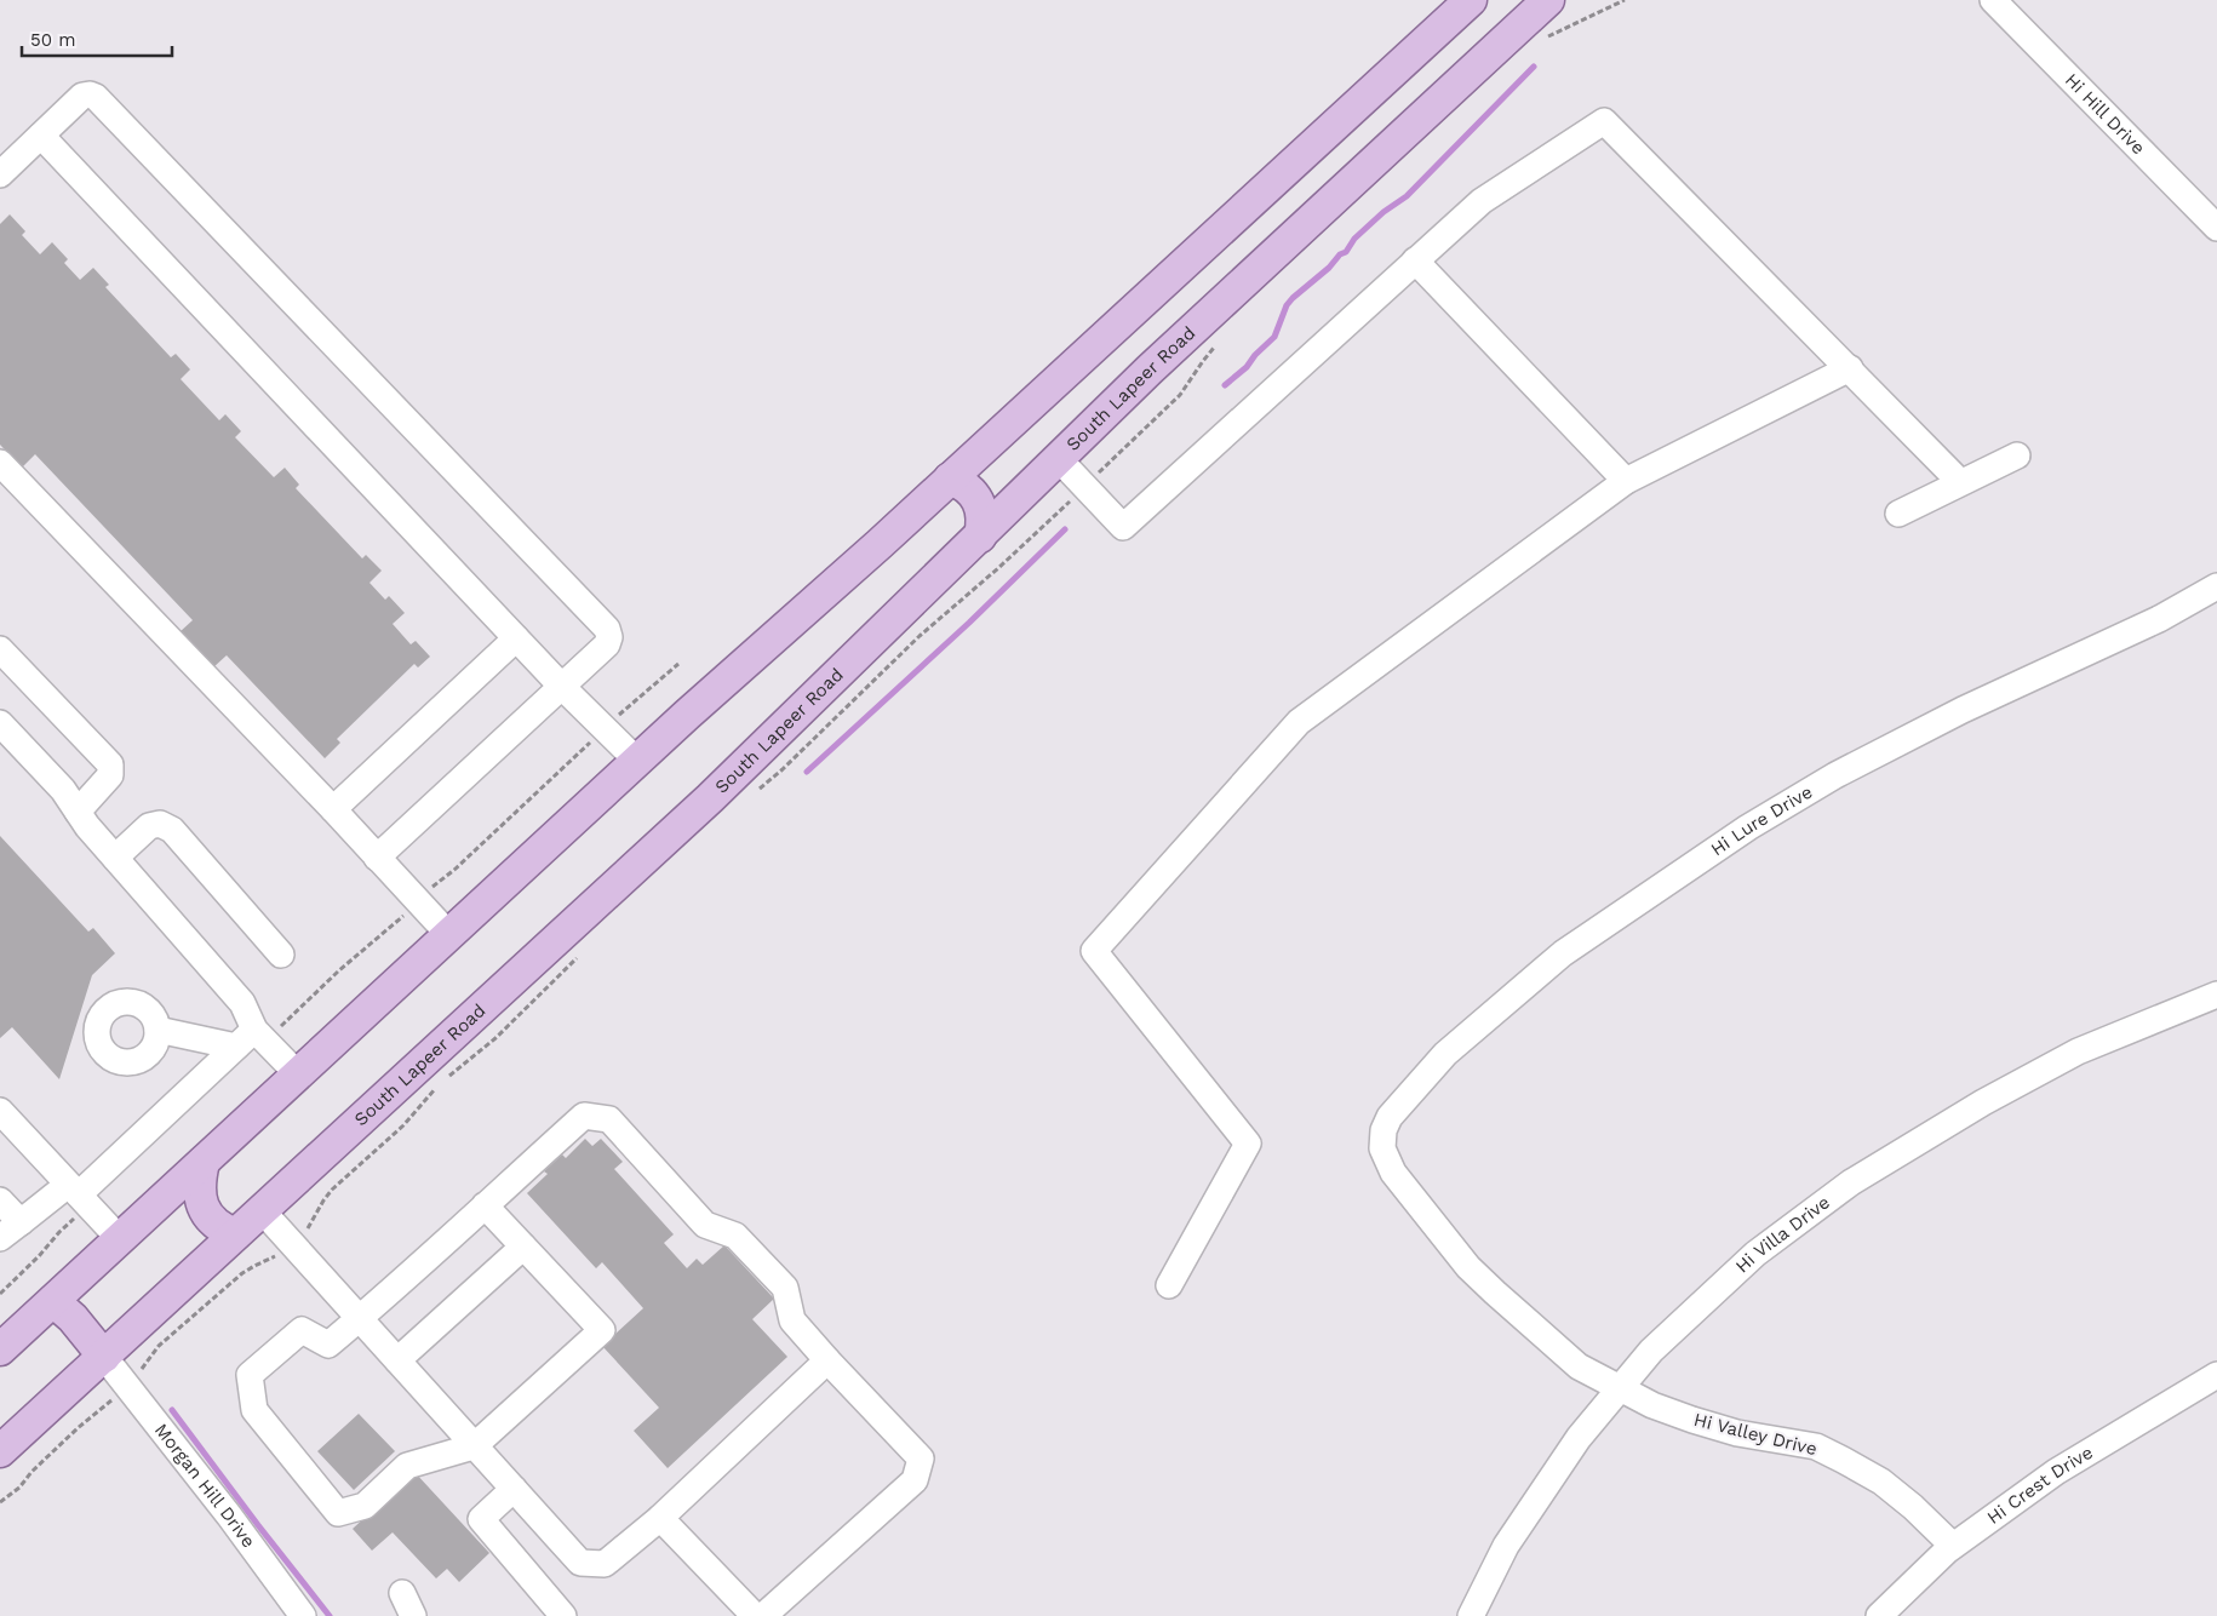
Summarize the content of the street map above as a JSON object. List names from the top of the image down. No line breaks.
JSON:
{"streets":{"main road":["South Lapeer Road"],"street":["Hi Hill Drive","Hi Lure Drive","Hi Villa Drive","Hi Valley Drive","Morgan Hill Drive","Hi Crest Drive"]},"crossings":[["South Lapeer Road","Morgan Hill Drive"],["Hi Lure Drive","Hi Valley Drive"],["Hi Villa Drive","Hi Valley Drive"],["Hi Valley Drive","Hi Crest Drive"]],"scale_bar":"50 m"}
